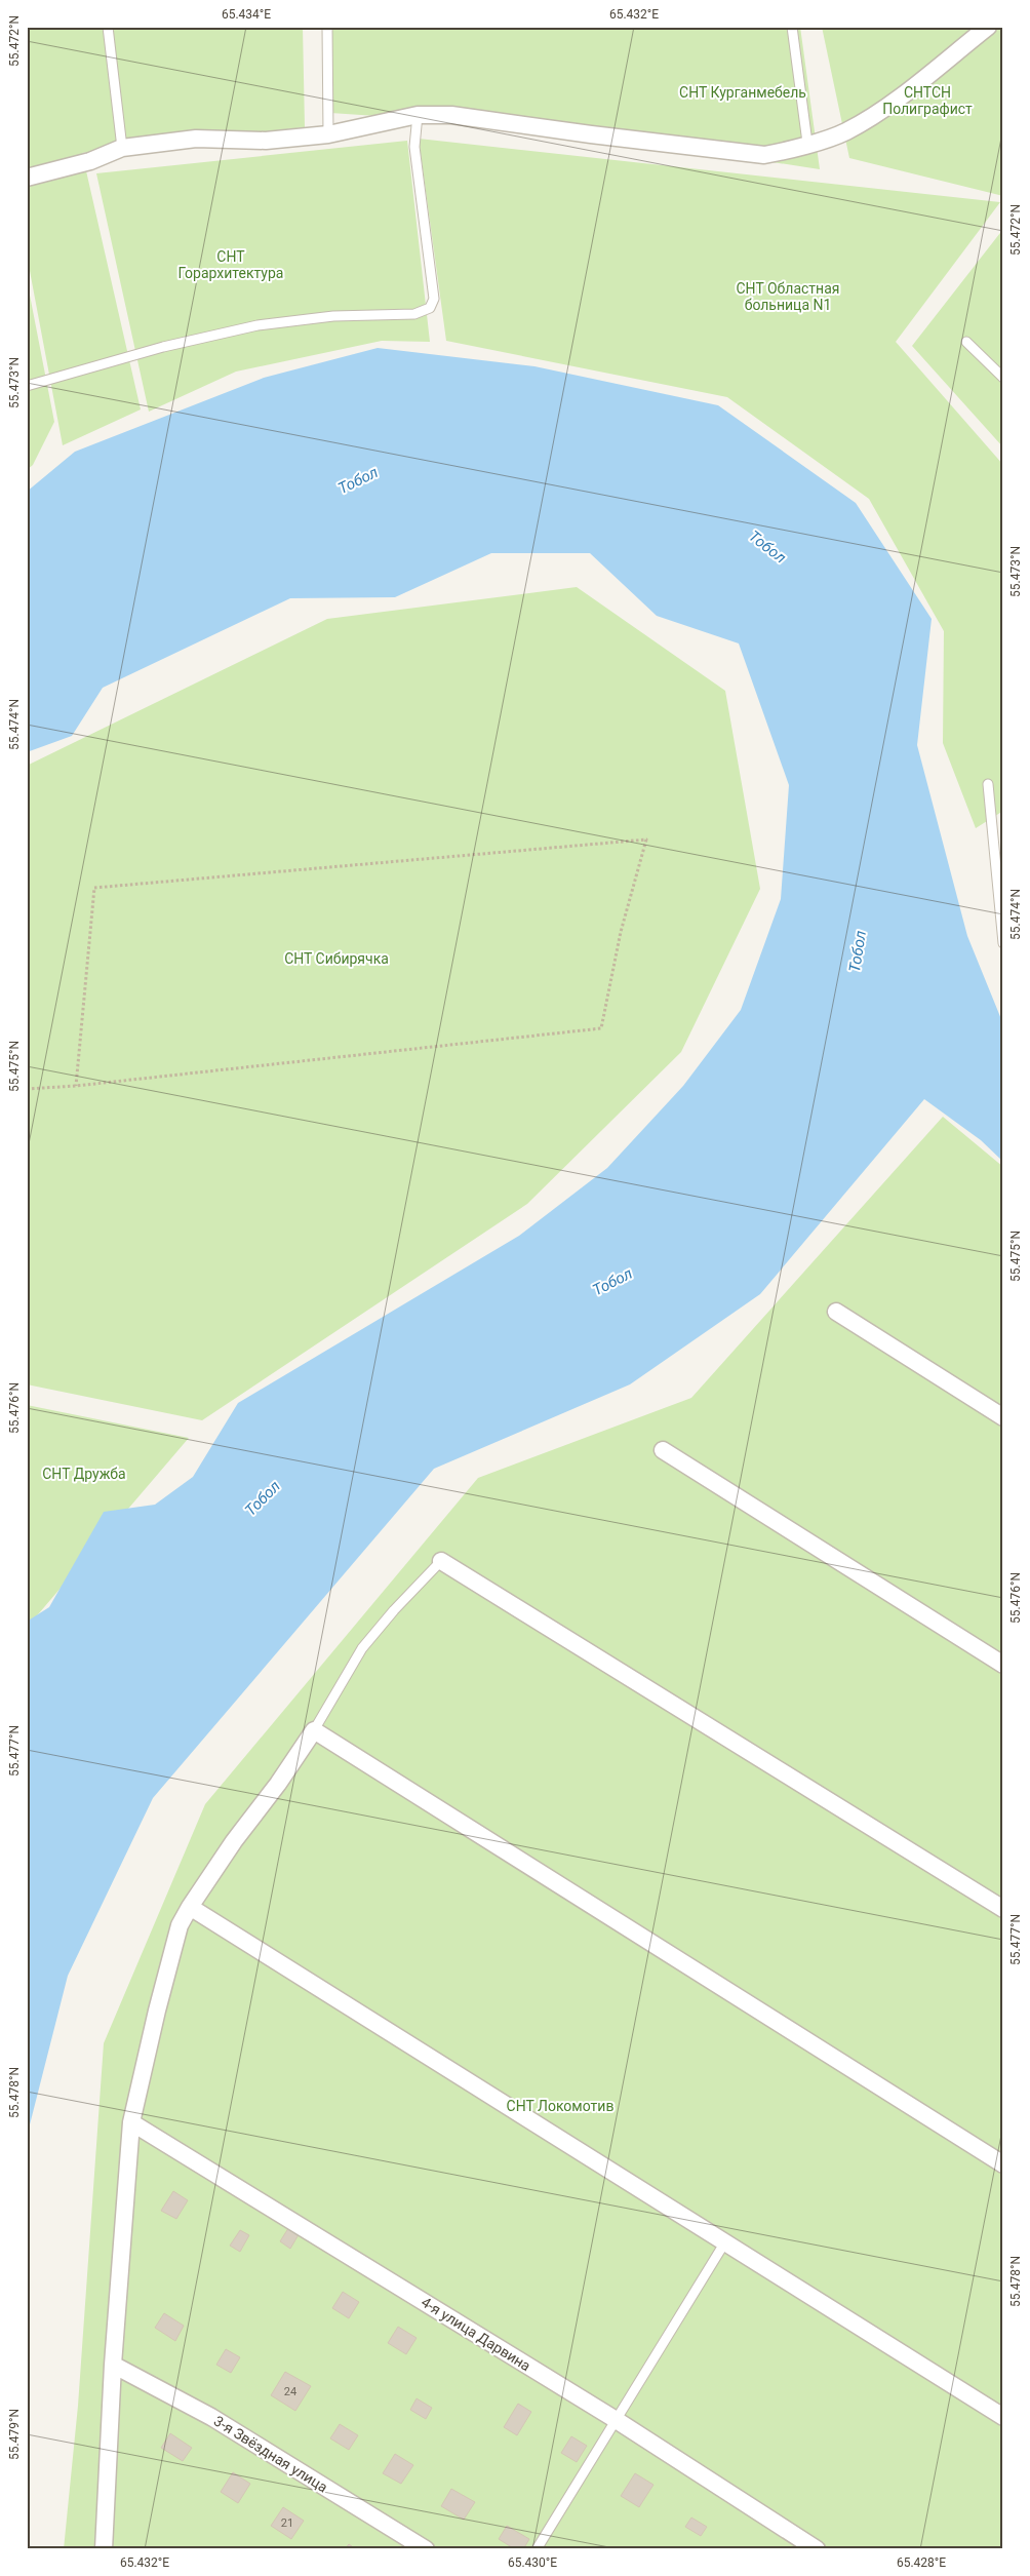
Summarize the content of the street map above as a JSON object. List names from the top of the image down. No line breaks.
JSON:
{"streets":{"street":["4-я улица Дарвина","3-я Звёздная улица"]},"water":["Тобол"],"parks":["СНТ Курганмебель","СНТСН Полиграфист","СНТ Горархитектура","СНТ Областная больница N1","СНТ Сибирячка","СНТ Дружба","СНТ Локомотив"],"house_numbers":["24","21"],"coordinates":["65.434°E","65.432°E","55.472°N","55.473°N","55.474°N","55.475°N","55.476°N","55.477°N","55.478°N","55.479°N","65.430°E","65.428°E"]}
